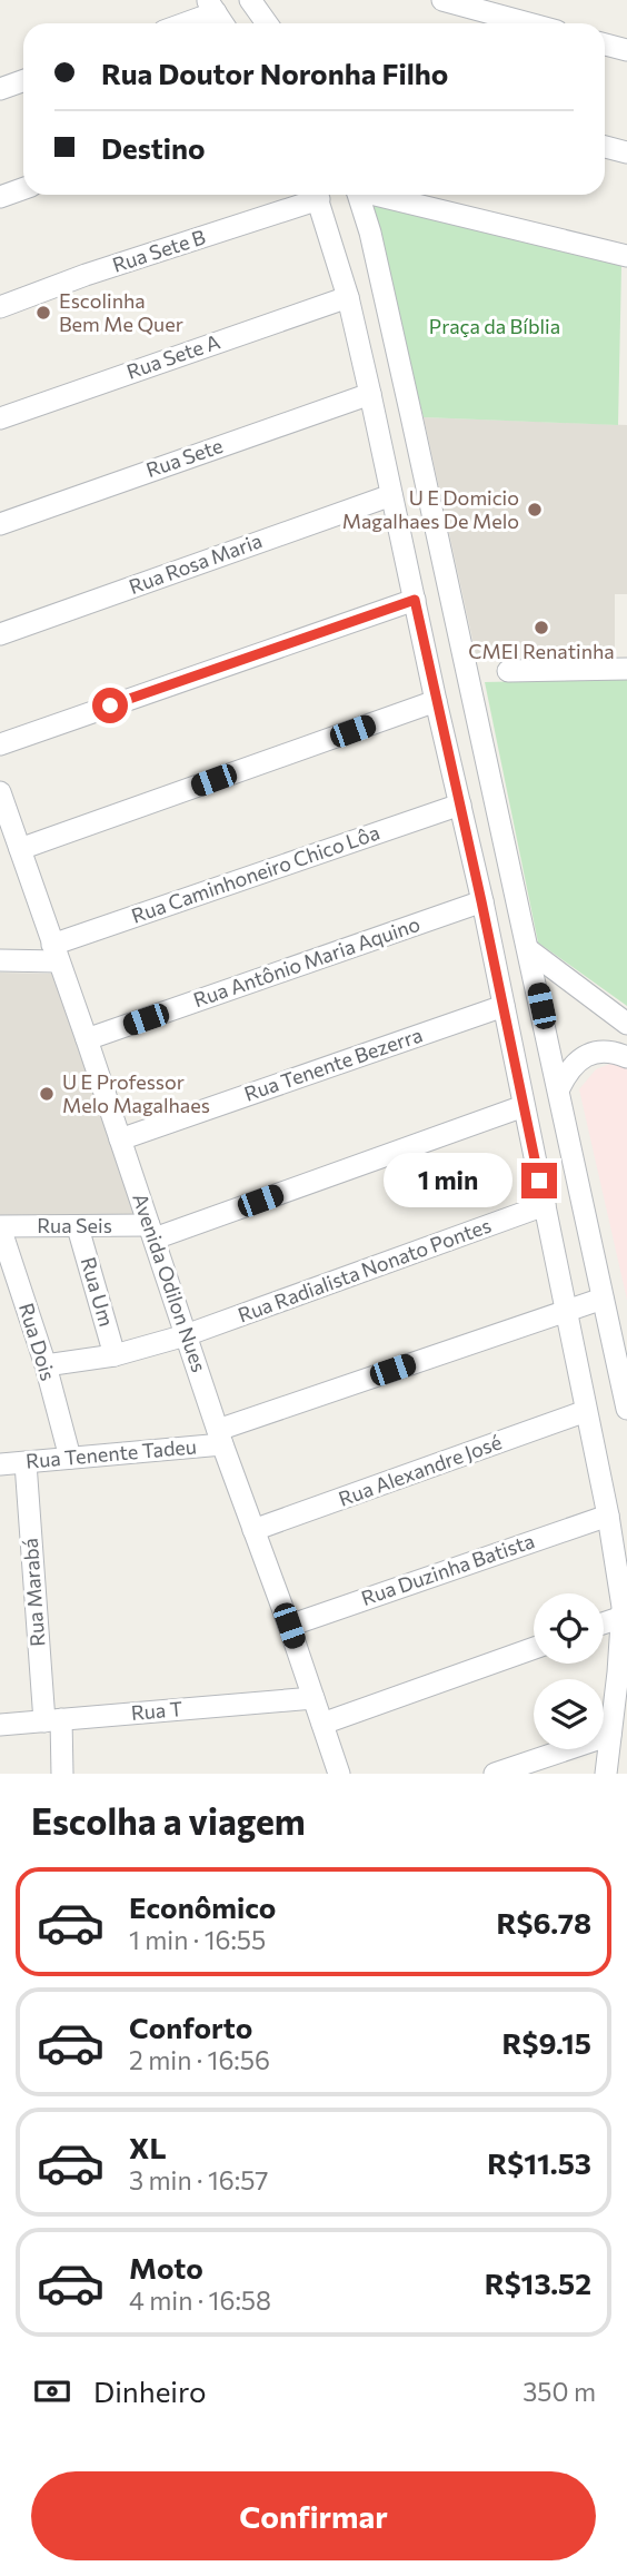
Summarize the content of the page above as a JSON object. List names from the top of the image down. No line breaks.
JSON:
{"streets":{"street":["Rua Sete B","Rua Sete A","Rua Sete","Rua Rosa Maria","Rua Caminhoneiro Chico Lôa","Rua Antônio Maria Aquino","Rua Tenente Bezerra","Rua Seis","Rua Radialista Nonato Pontes","Avenida Odilon Nues","Rua Um","Rua Dois","Rua Tenente Tadeu","Rua Alexandre José","Rua Duzinha Batista","Rua Marabá","Rua T"]},"crossings":[["Rua Caminhoneiro Chico Lôa","Avenida Odilon Nues"],["Rua Antônio Maria Aquino","Avenida Odilon Nues"],["Rua Tenente Bezerra","Avenida Odilon Nues"],["Rua Seis","Avenida Odilon Nues"],["Rua Seis","Rua Um"],["Rua Seis","Rua Dois"],["Rua Radialista Nonato Pontes","Avenida Odilon Nues"],["Rua Radialista Nonato Pontes","Rua Um"],["Rua Radialista Nonato Pontes","Rua Dois"],["Avenida Odilon Nues","Rua Tenente Tadeu"],["Avenida Odilon Nues","Rua Alexandre José"],["Avenida Odilon Nues","Rua Duzinha Batista"],["Avenida Odilon Nues","Rua T"],["Rua Dois","Rua Tenente Tadeu"],["Rua Tenente Tadeu","Rua Marabá"],["Rua Marabá","Rua T"]],"parks":["Praça da Bíblia"],"places":["Escolinha Bem Me Quer","U E Domicio Magalhaes De Melo","CMEI Renatinha","U E Professor Melo Magalhaes"],"page":{"banner":["Rua Doutor Noronha Filho","Destino"],"bubble":"1 min","heading":"Escolha a viagem","list":[{"name":"Econômico","note":"1 min · 16:55","value":"R$6.78"},{"name":"Conforto","note":"2 min · 16:56","value":"R$9.15"},{"name":"XL","note":"3 min · 16:57","value":"R$11.53"},{"name":"Moto","note":"4 min · 16:58","value":"R$13.52"}],"pay":["Dinheiro","350 m"],"buttons":"Confirmar"}}
